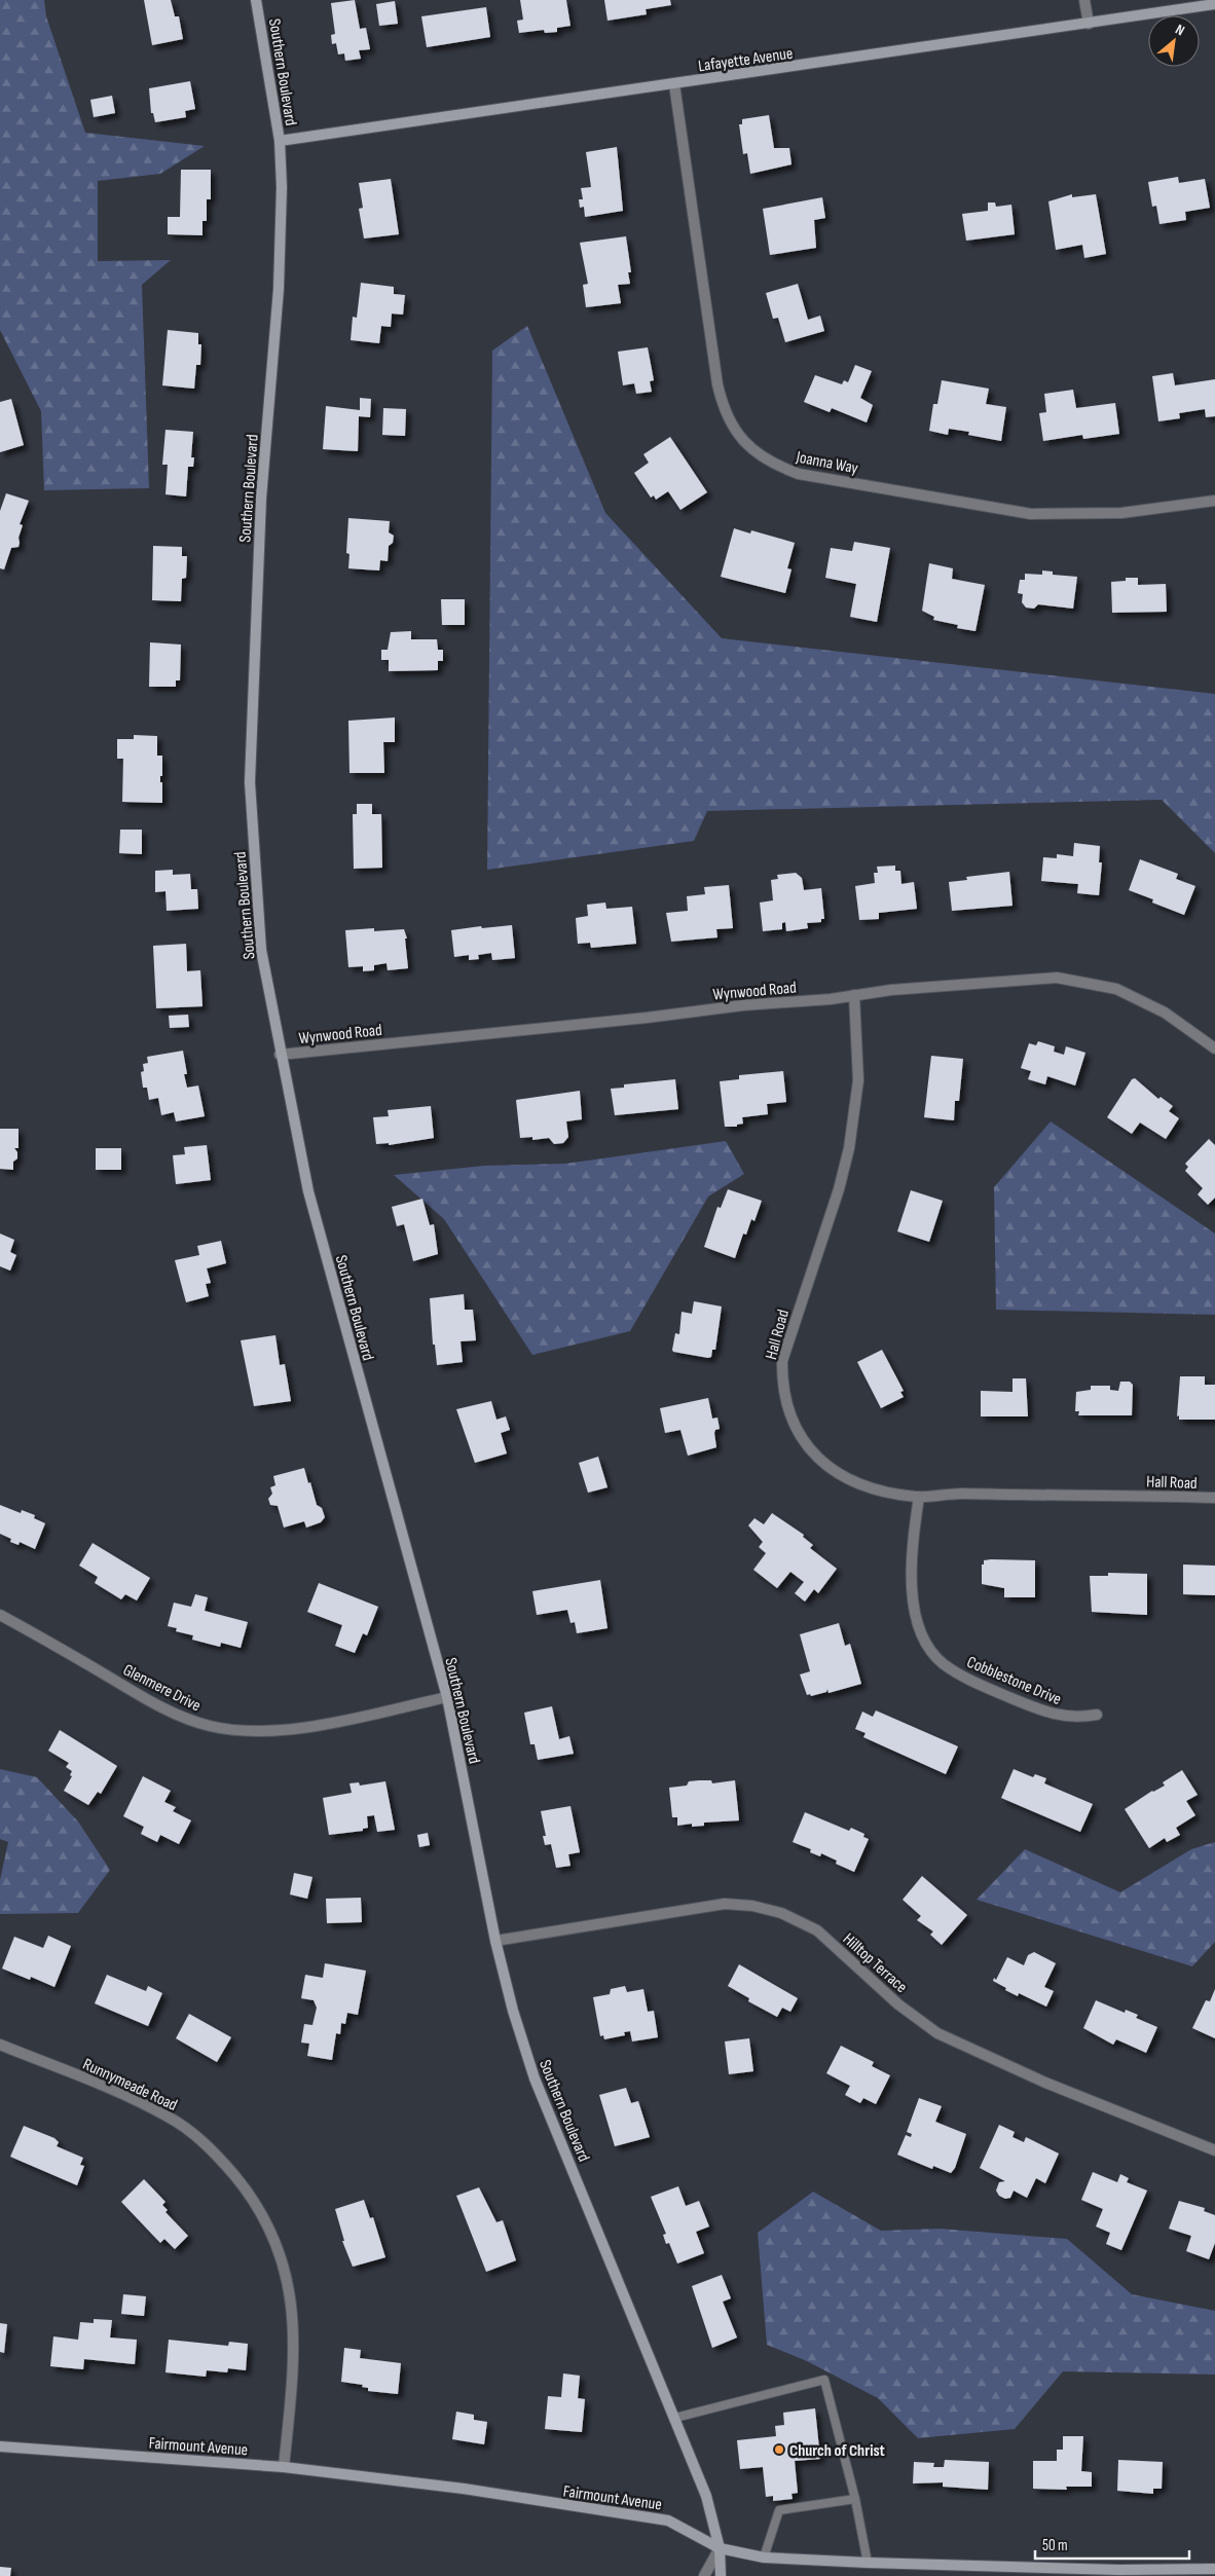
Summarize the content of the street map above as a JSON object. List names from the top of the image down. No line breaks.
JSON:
{"streets":{"main road":["Lafayette Avenue","Southern Boulevard","Fairmount Avenue"],"street":["Joanna Way","Wynwood Road","Hall Road","Cobblestone Drive","Glenmere Drive","Hilltop Terrace","Runnymeade Road"]},"crossings":[["Lafayette Avenue","Southern Boulevard"],["Lafayette Avenue","Joanna Way"],["Southern Boulevard","Wynwood Road"],["Southern Boulevard","Glenmere Drive"],["Southern Boulevard","Hilltop Terrace"],["Southern Boulevard","Fairmount Avenue"],["Wynwood Road","Hall Road"],["Hall Road","Cobblestone Drive"],["Runnymeade Road","Fairmount Avenue"]],"places":["Church of Christ"],"scale_bar":"50 m","north":"top right"}
